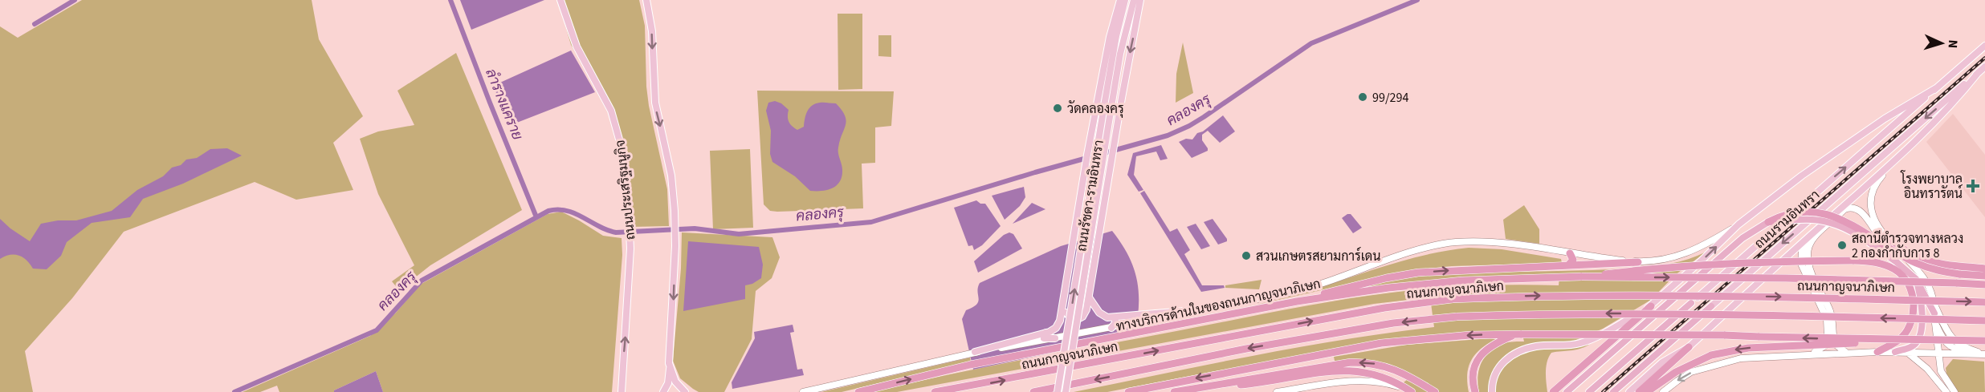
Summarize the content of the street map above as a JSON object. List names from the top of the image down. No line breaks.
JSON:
{"streets":{"highway":["ถนนรามอินทรา","ถนนกาญจนาภิเษก"],"main road":["ถนนประเสริฐมนูกิจ","ถนนรัชดา-รามอินทรา","ทางบริการด้านในของถนนกาญจนาภิเษก"]},"water":["ลำรางแคราย","คลองครุ"],"places":{"other":["99/294","วัดคลองครุ","สถานีตำรวจทางหลวง 2 กองกำกับการ 8","สวนเกษตรสยามการ์เดน"],"health":["โรงพยาบาล อินทรารัตน์"]},"north":"right"}
